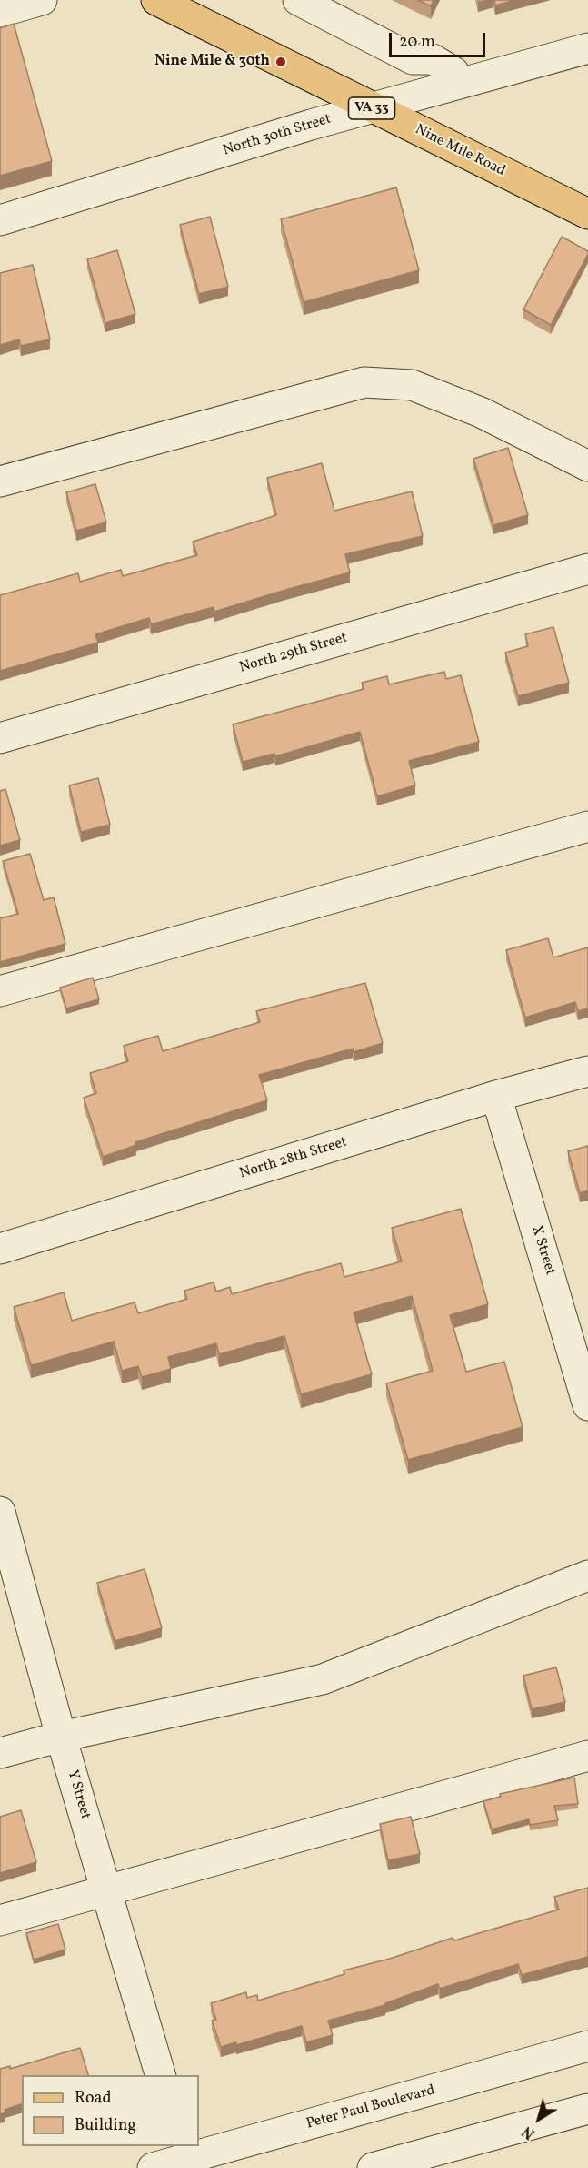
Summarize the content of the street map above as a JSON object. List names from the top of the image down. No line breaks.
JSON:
{"streets":{"main road":["VA 33","Nine Mile Road"],"street":["North 30th Street","North 29th Street","North 28th Street","X Street","Y Street","Peter Paul Boulevard"]},"crossings":[["North 30th Street","Nine Mile Road"],["North 28th Street","X Street"]],"places":["Nine Mile & 30th"],"legend":["Road","Building"],"scale_bar":"20 m","north":"bottom left"}
